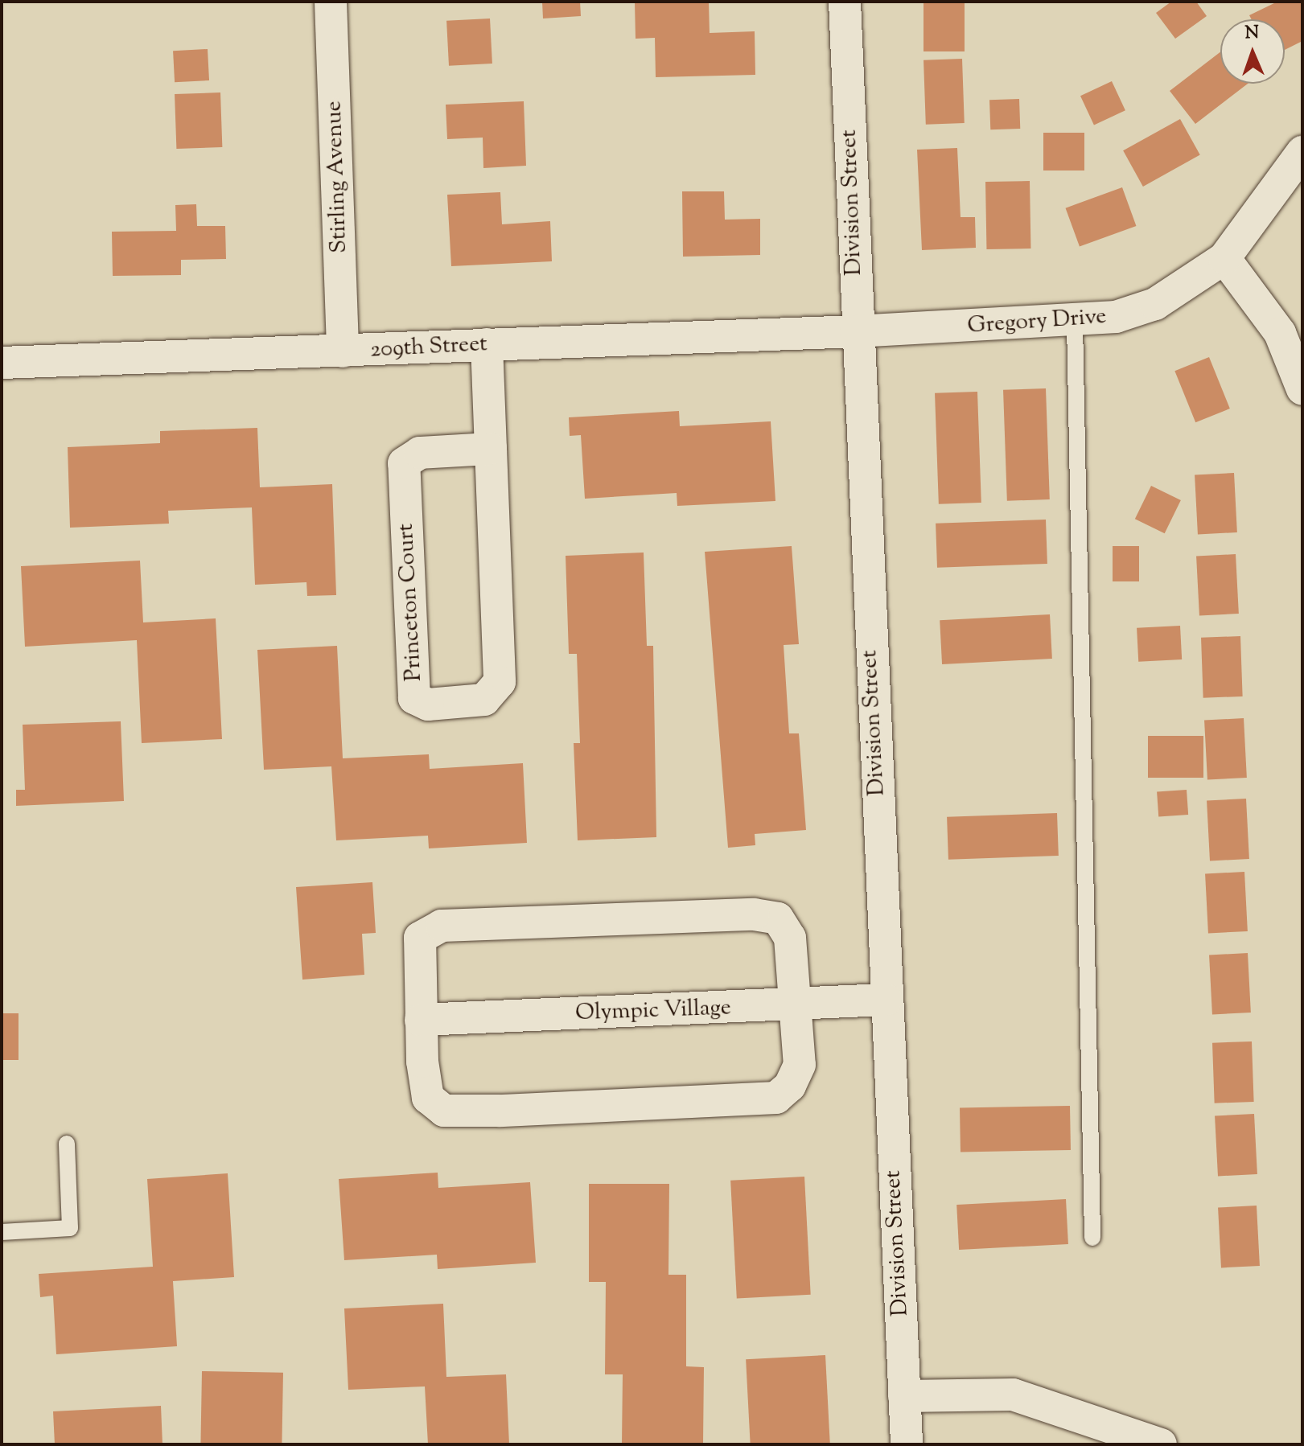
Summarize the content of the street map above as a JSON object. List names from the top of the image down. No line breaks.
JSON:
{"streets":{"street":["Stirling Avenue","Division Street","Gregory Drive","209th Street","Princeton Court","Olympic Village"]},"crossings":[["Stirling Avenue","209th Street"],["Division Street","Gregory Drive"],["Division Street","209th Street"],["Division Street","Olympic Village"],["Gregory Drive","209th Street"],["209th Street","Princeton Court"]],"north":"top"}
